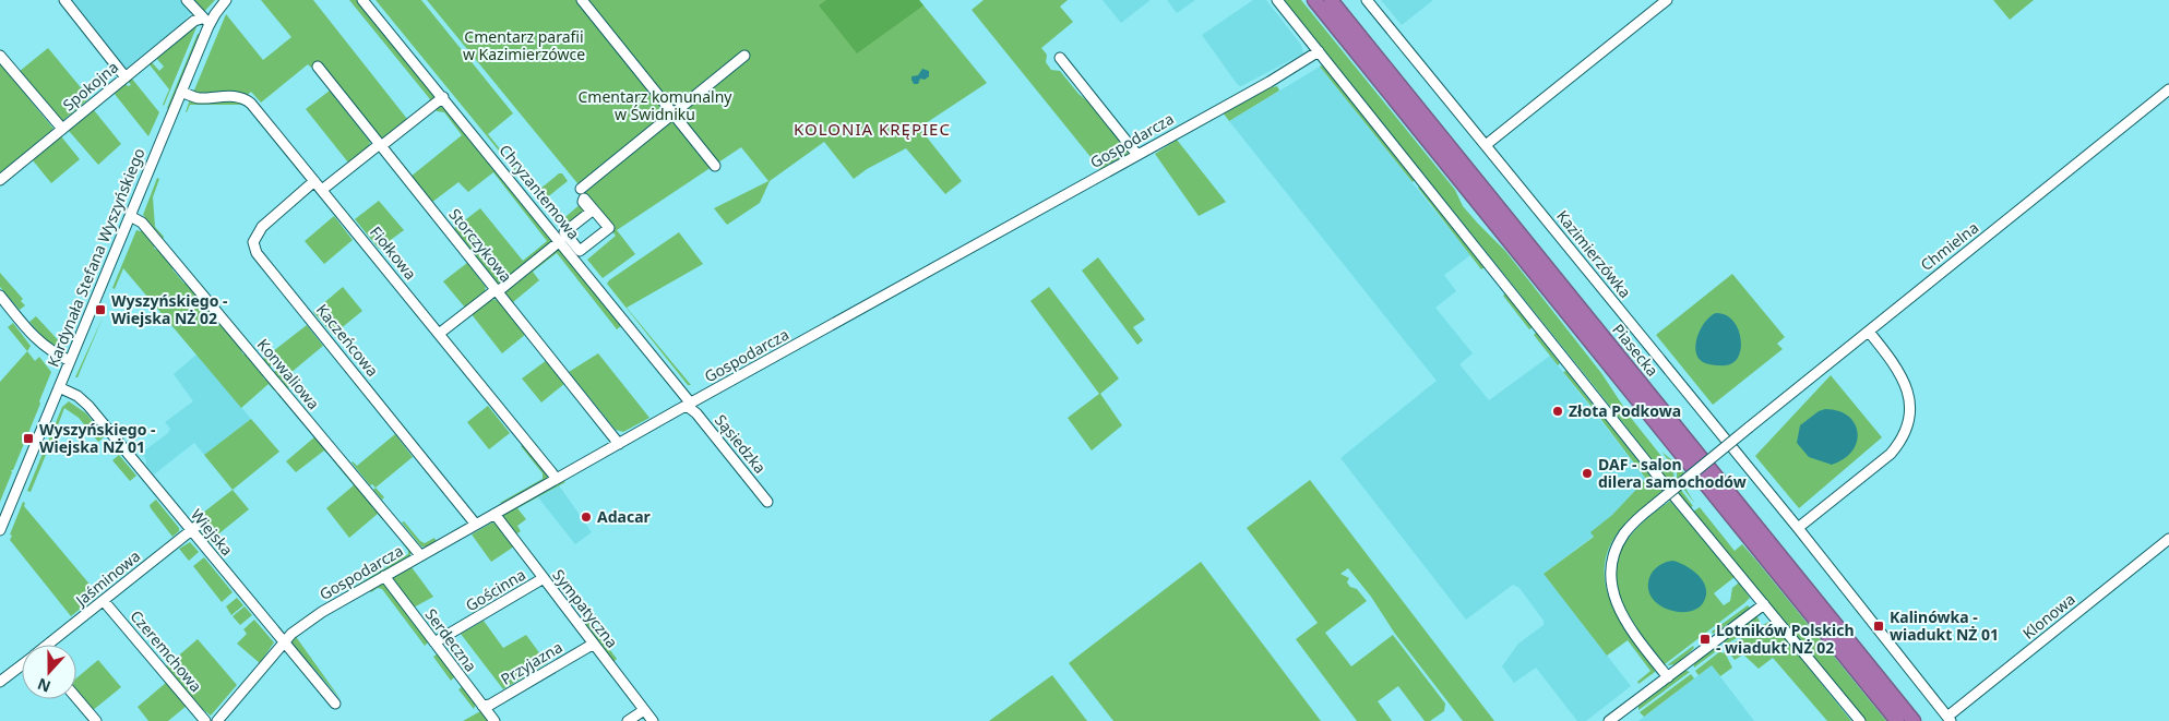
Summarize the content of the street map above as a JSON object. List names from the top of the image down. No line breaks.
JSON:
{"streets":{"highway":["Piasecka"],"street":["Spokojna","Gospodarcza","Chryzantemowa","Storczykowa","Chmielna","Fiołkowa","Kazimierzówka","Kardynała Stefana Wyszyńskiego","Kaczeńcowa","Konwaliowa","Sąsiedzka","Wiejska","Jaśminowa","Gościnna","Sympatyczna","Klonowa","Serdeczna","Czeremchowa","Przyjazna"]},"crossings":[["Spokojna","Kardynała Stefana Wyszyńskiego"],["Gospodarcza","Chryzantemowa"],["Gospodarcza","Storczykowa"],["Gospodarcza","Fiołkowa"],["Gospodarcza","Kaczeńcowa"],["Gospodarcza","Konwaliowa"],["Gospodarcza","Sąsiedzka"],["Gospodarcza","Wiejska"],["Gospodarcza","Sympatyczna"],["Gospodarcza","Serdeczna"],["Chryzantemowa","Sąsiedzka"],["Fiołkowa","Kardynała Stefana Wyszyńskiego"],["Fiołkowa","Kaczeńcowa"],["Kazimierzówka","Klonowa"],["Kardynała Stefana Wyszyńskiego","Konwaliowa"],["Kardynała Stefana Wyszyńskiego","Wiejska"],["Wiejska","Jaśminowa"],["Jaśminowa","Czeremchowa"],["Gościnna","Sympatyczna"],["Gościnna","Serdeczna"],["Sympatyczna","Przyjazna"],["Serdeczna","Przyjazna"]],"districts":["KOLONIA KRĘPIEC"],"parks":["Cmentarz parafii w Kazimierzówce","Cmentarz komunalny w Świdniku"],"places":{"transit":["Wyszyńskiego - Wiejska NŻ 02","Wyszyńskiego - Wiejska NŻ 01","Kalinówka - wiadukt NŻ 01","Lotników Polskich - wiadukt NŻ 02"],"other":["Złota Podkowa","DAF - salon dilera samochodów","Adacar"]},"north":"bottom"}
